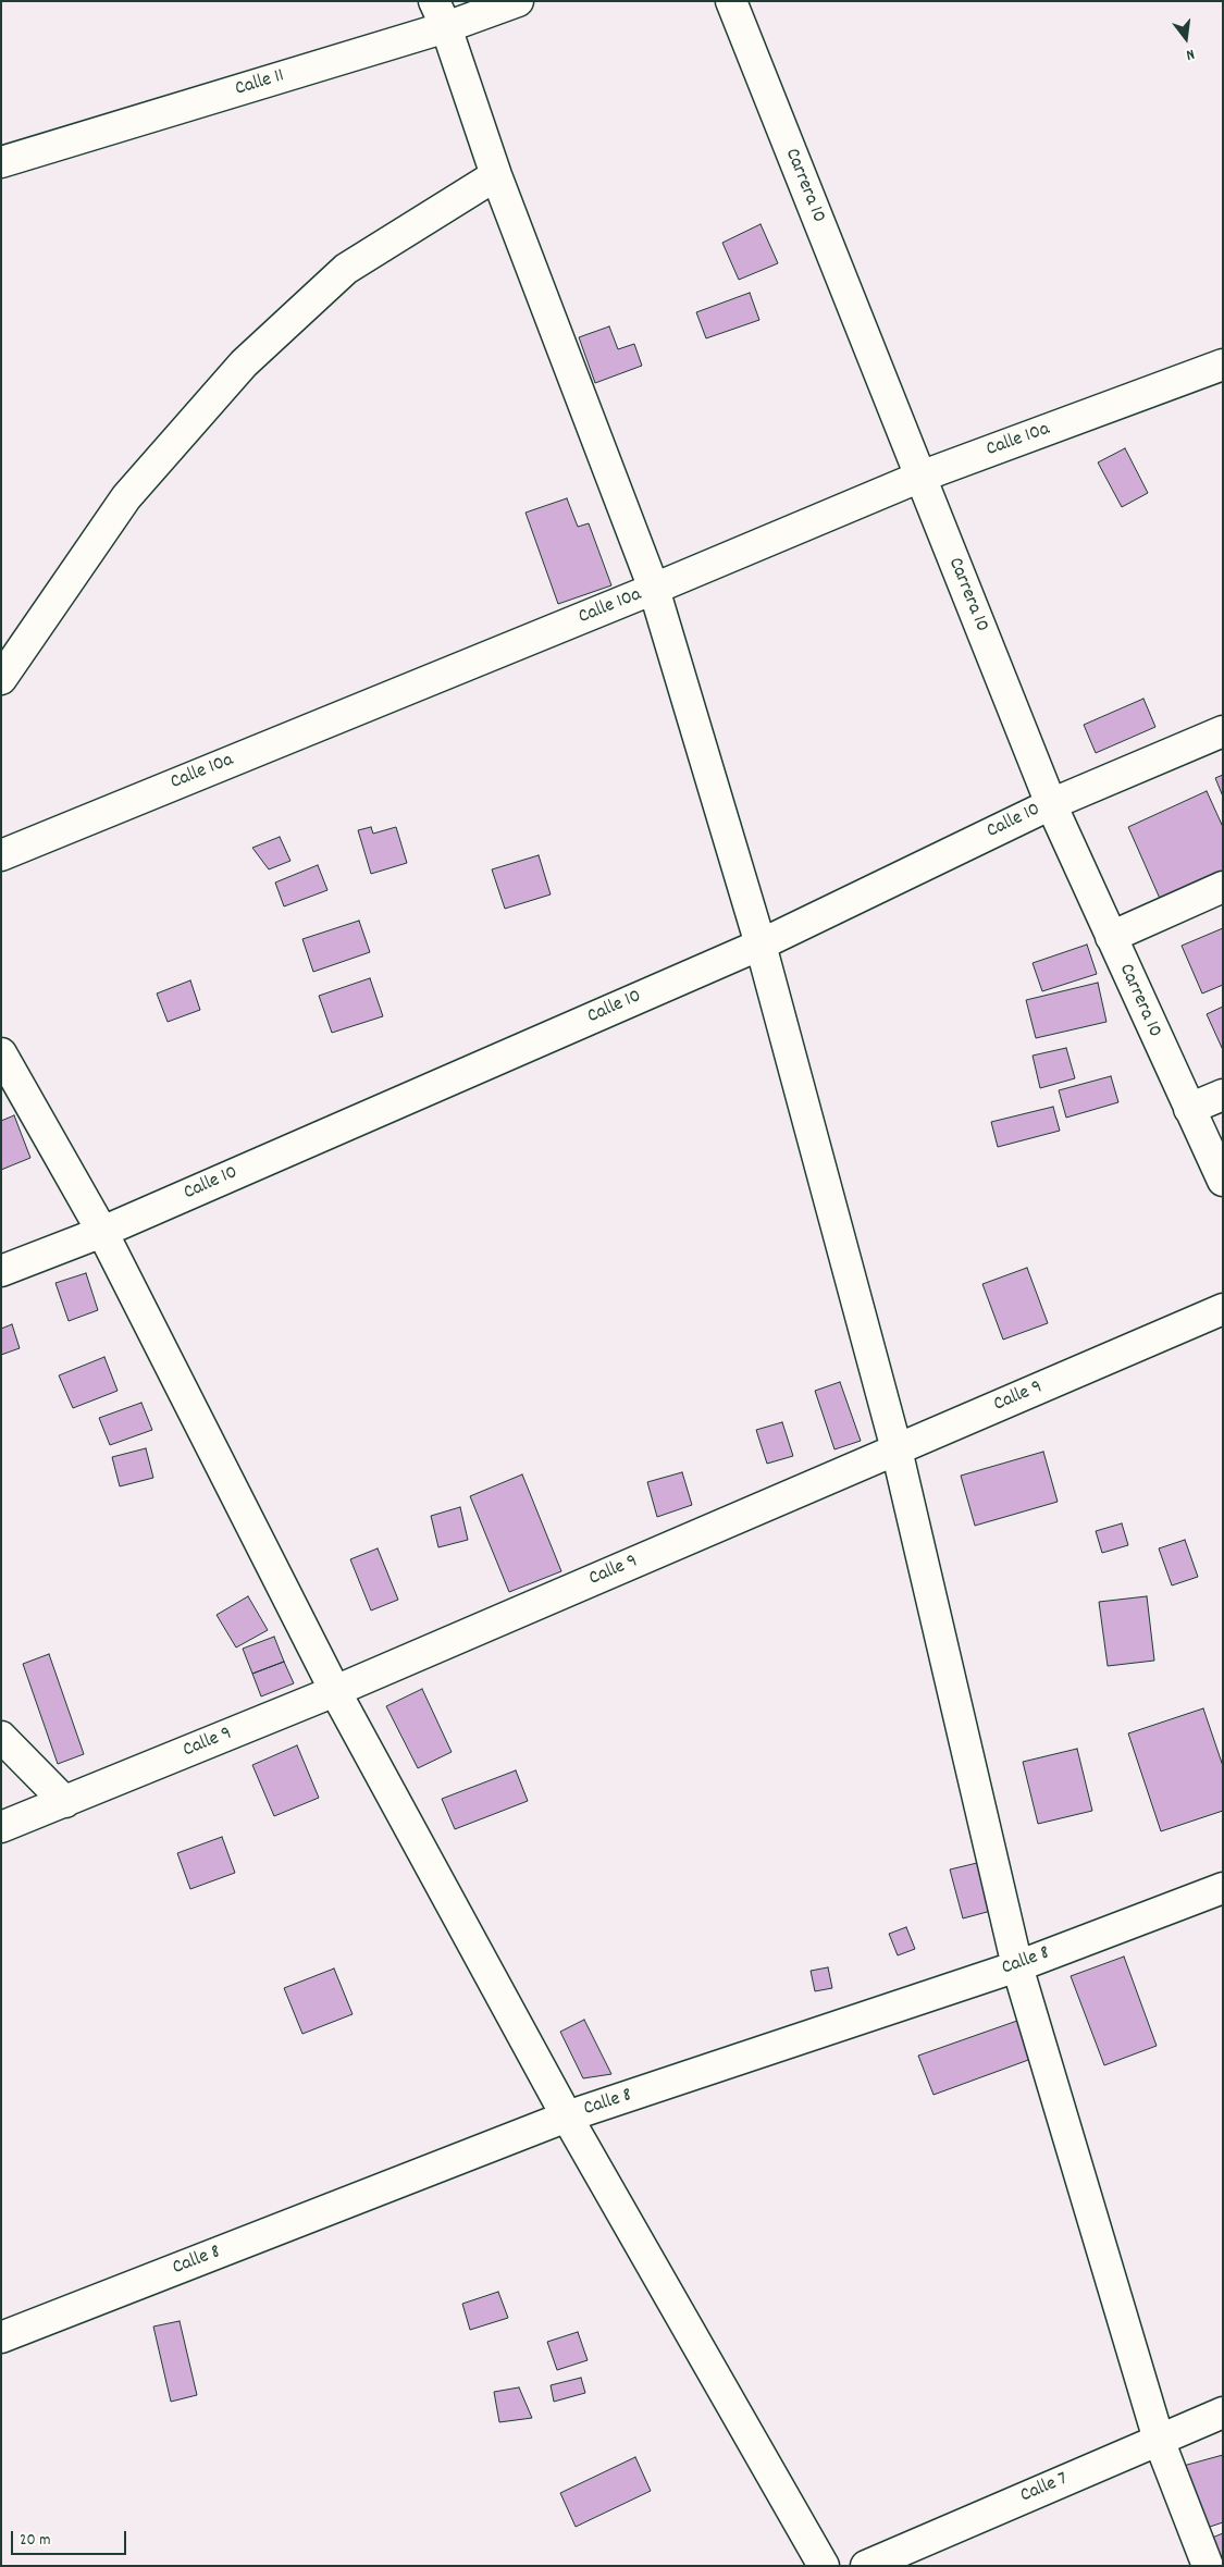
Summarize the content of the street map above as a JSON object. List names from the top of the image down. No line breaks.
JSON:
{"streets":{"street":["Calle 11","Carrera 10","Calle 10a","Calle 10","Calle 9","Calle 8","Calle 7"]},"crossings":[["Carrera 10","Calle 10a"],["Carrera 10","Calle 10"]],"scale_bar":"20 m","north":"bottom"}
